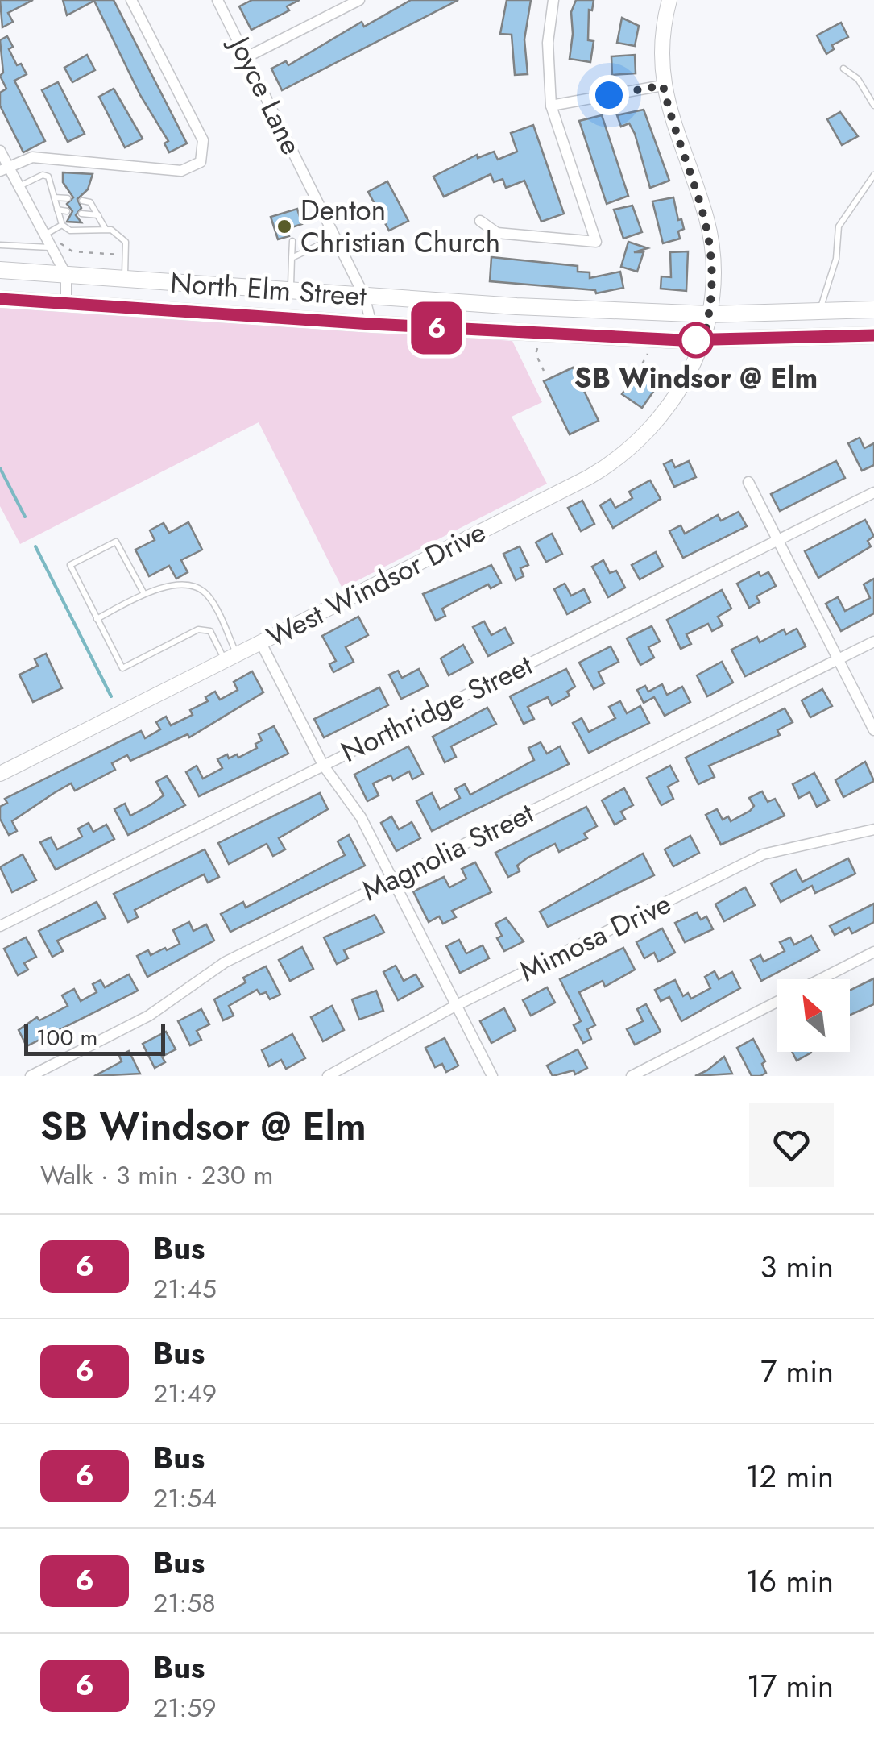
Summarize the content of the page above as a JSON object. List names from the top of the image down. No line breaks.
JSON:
{"streets":{"main road":["North Elm Street"],"street":["Joyce Lane","West Windsor Drive","Northridge Street","Magnolia Street","Mimosa Drive"]},"crossings":[["Joyce Lane","North Elm Street"],["North Elm Street","West Windsor Drive"]],"places":["Denton Christian Church","SB Windsor @ Elm"],"lines":["bus line 6"],"scale_bar":"100 m","north":"top left","page":{"on_map":"6","scale":"100 m","heading":["SB Windsor @ Elm","Walk · 3 min · 230 m"],"list":[{"mark":"6","name":"Bus","note":"21:45","value":"3 min"},{"mark":"6","name":"Bus","note":"21:49","value":"7 min"},{"mark":"6","name":"Bus","note":"21:54","value":"12 min"},{"mark":"6","name":"Bus","note":"21:58","value":"16 min"},{"mark":"6","name":"Bus","note":"21:59","value":"17 min"}]}}
